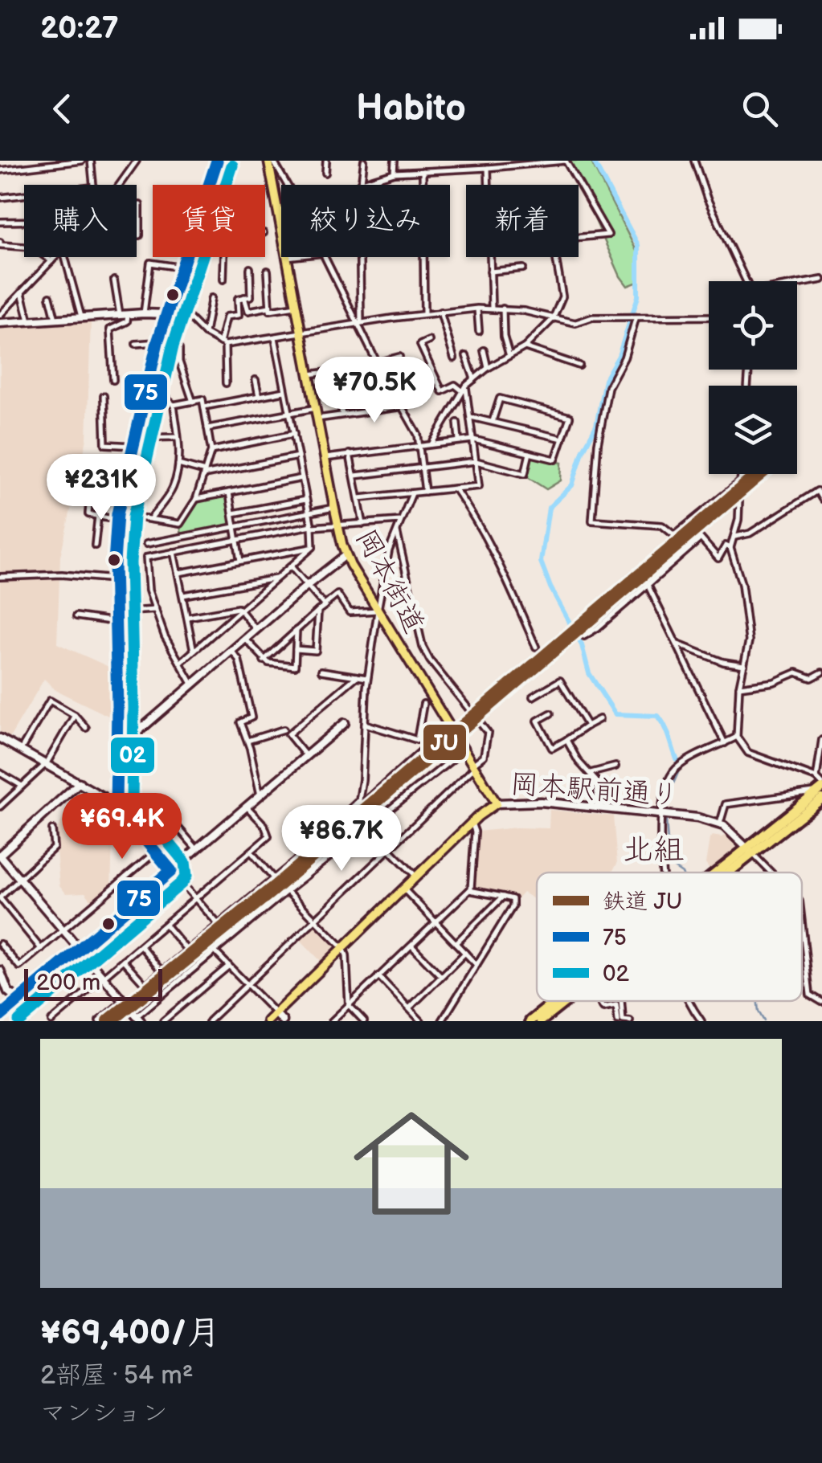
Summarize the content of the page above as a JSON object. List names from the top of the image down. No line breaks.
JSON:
{"streets":{"main road":["岡本街道","岡本駅前通り"]},"districts":["北組"],"lines":["transit line 75","transit line 02","rail line JU"],"legend":["鉄道 JU","75","02"],"scale_bar":"200 m","page":{"status":"20:27","header":"Habito","chip":["購入","賃貸","絞り込み","新着"],"price":["¥70.5K","¥231K","¥69.4K","¥86.7K"],"scale":"200 m","list":[{"name":"¥69,400/月","note":"2部屋 · 54 m² · マンション"}]}}
